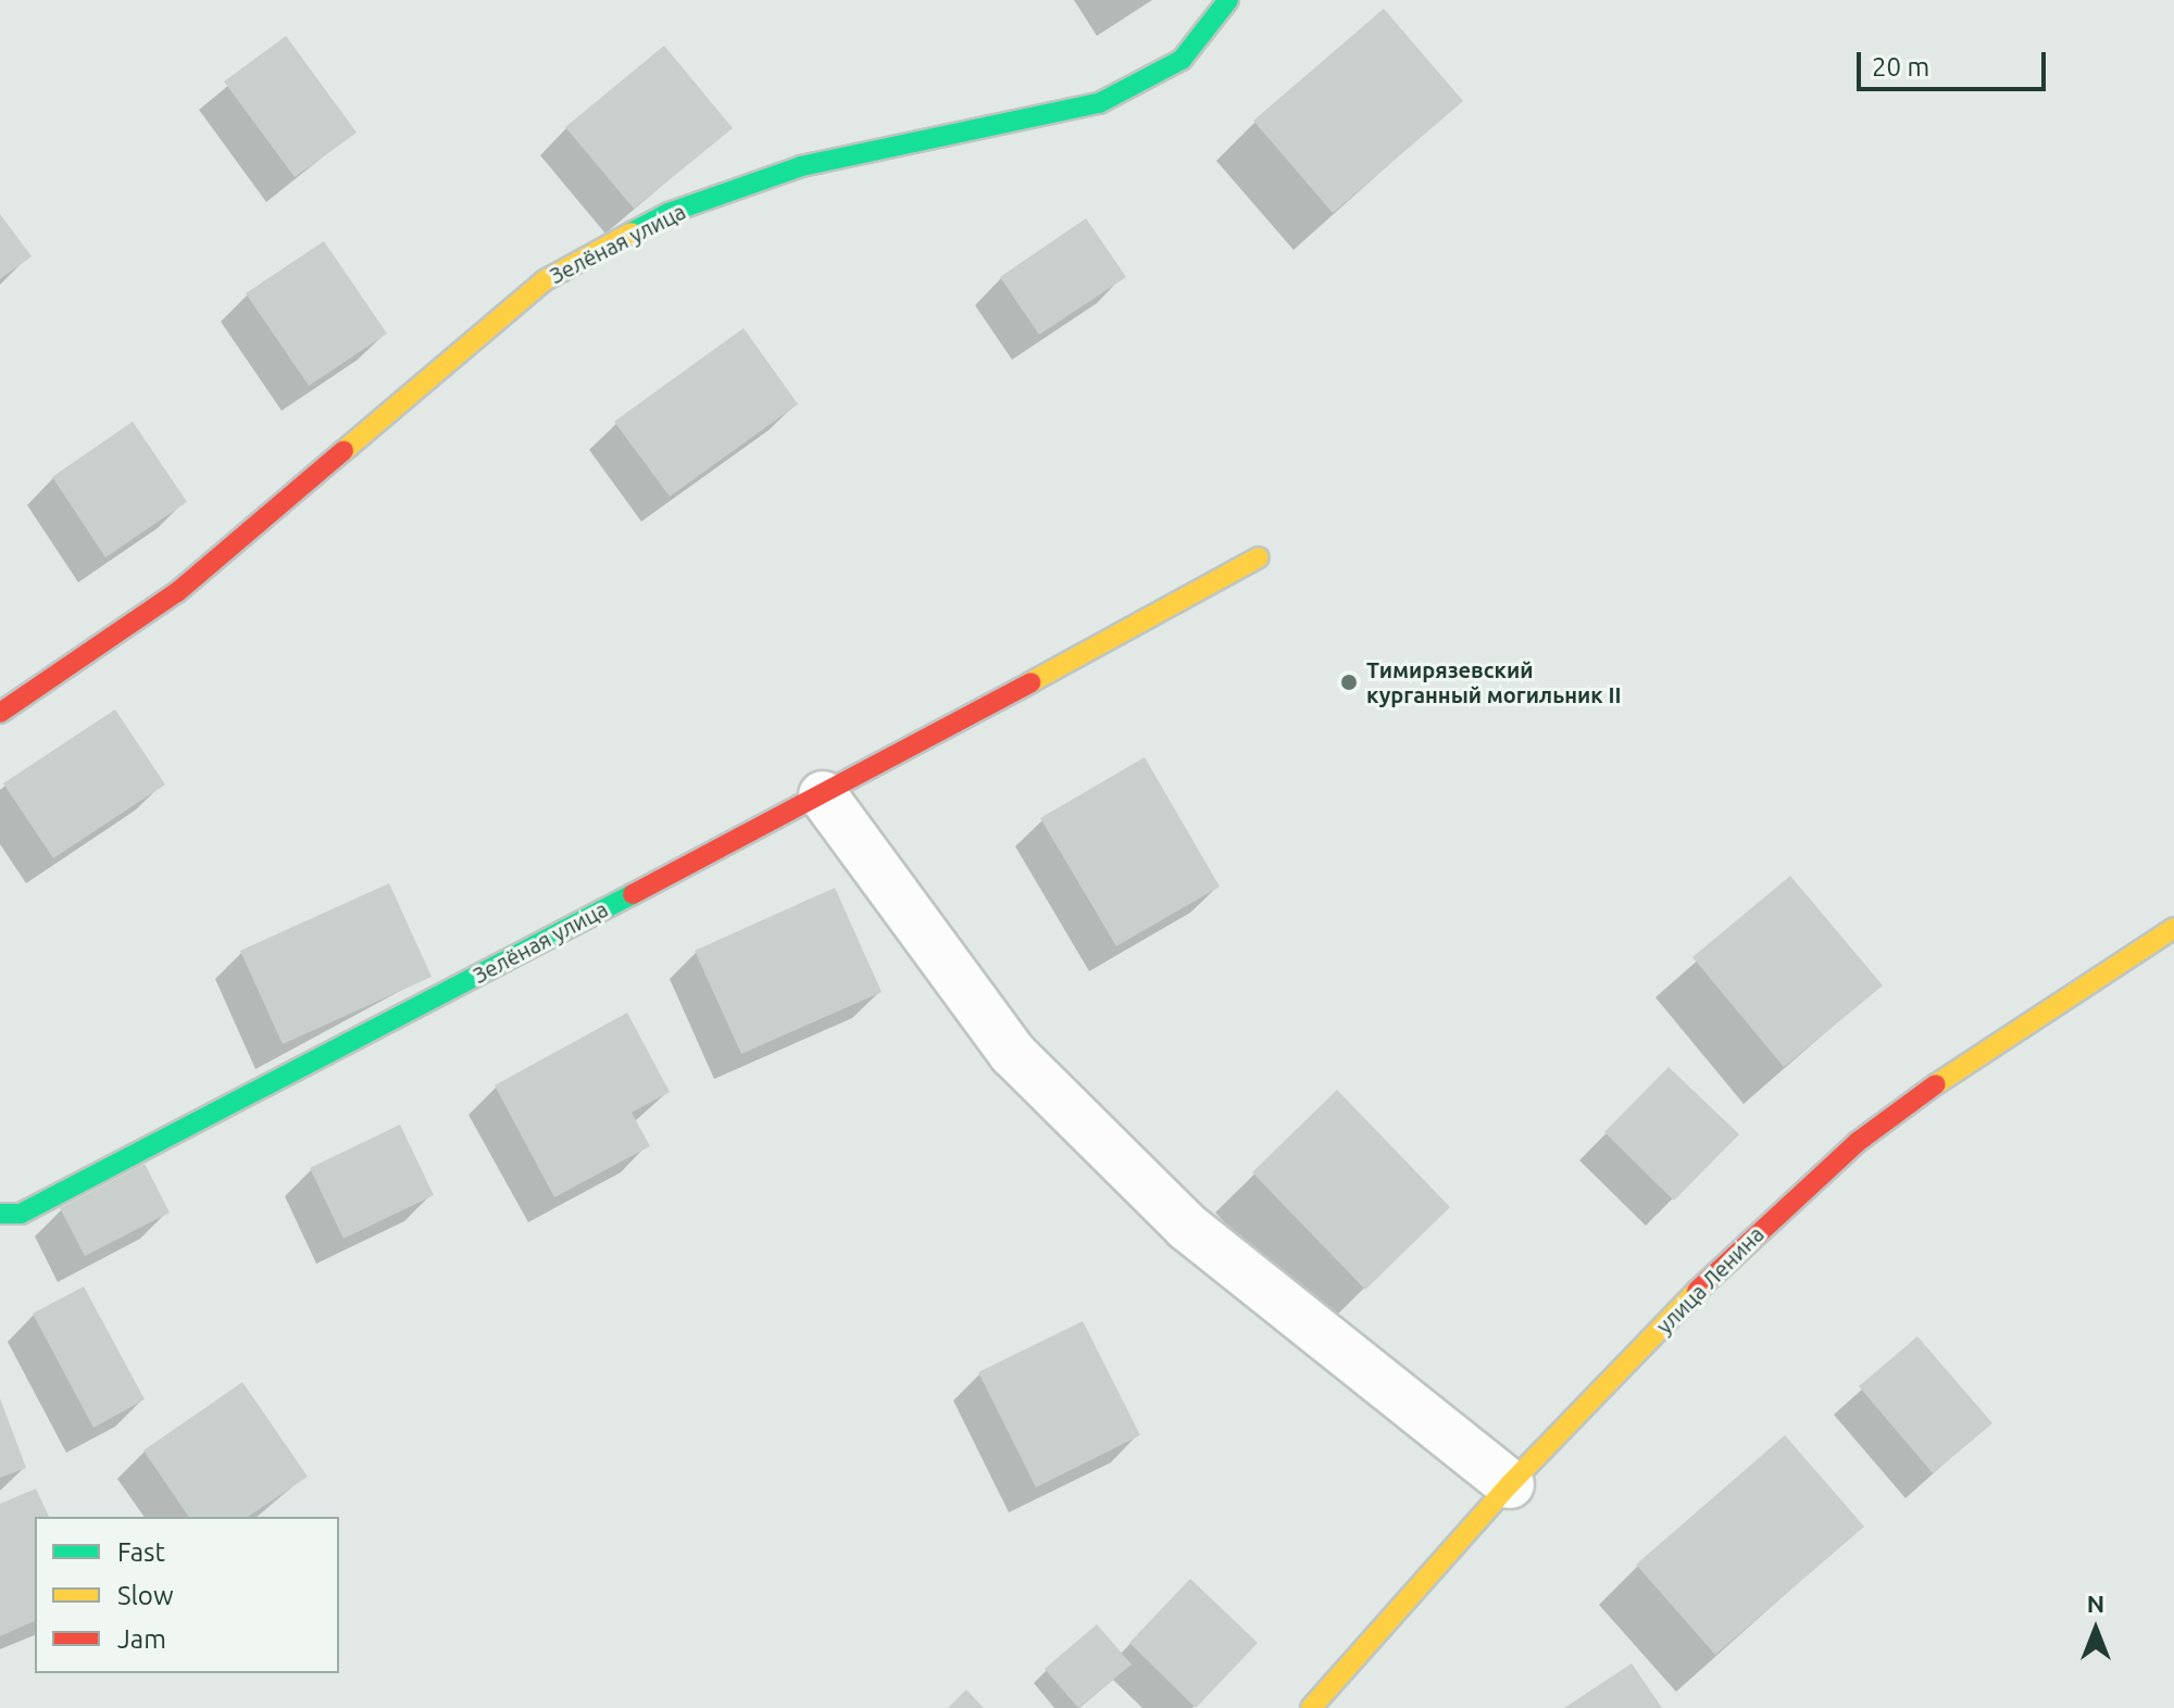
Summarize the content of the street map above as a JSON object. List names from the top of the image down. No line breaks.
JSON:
{"streets":{"street":["Зелёная улица","улица Ленина"]},"places":["Тимирязевский курганный могильник II"],"legend":["Fast","Slow","Jam"],"scale_bar":"20 m","north":"top"}
